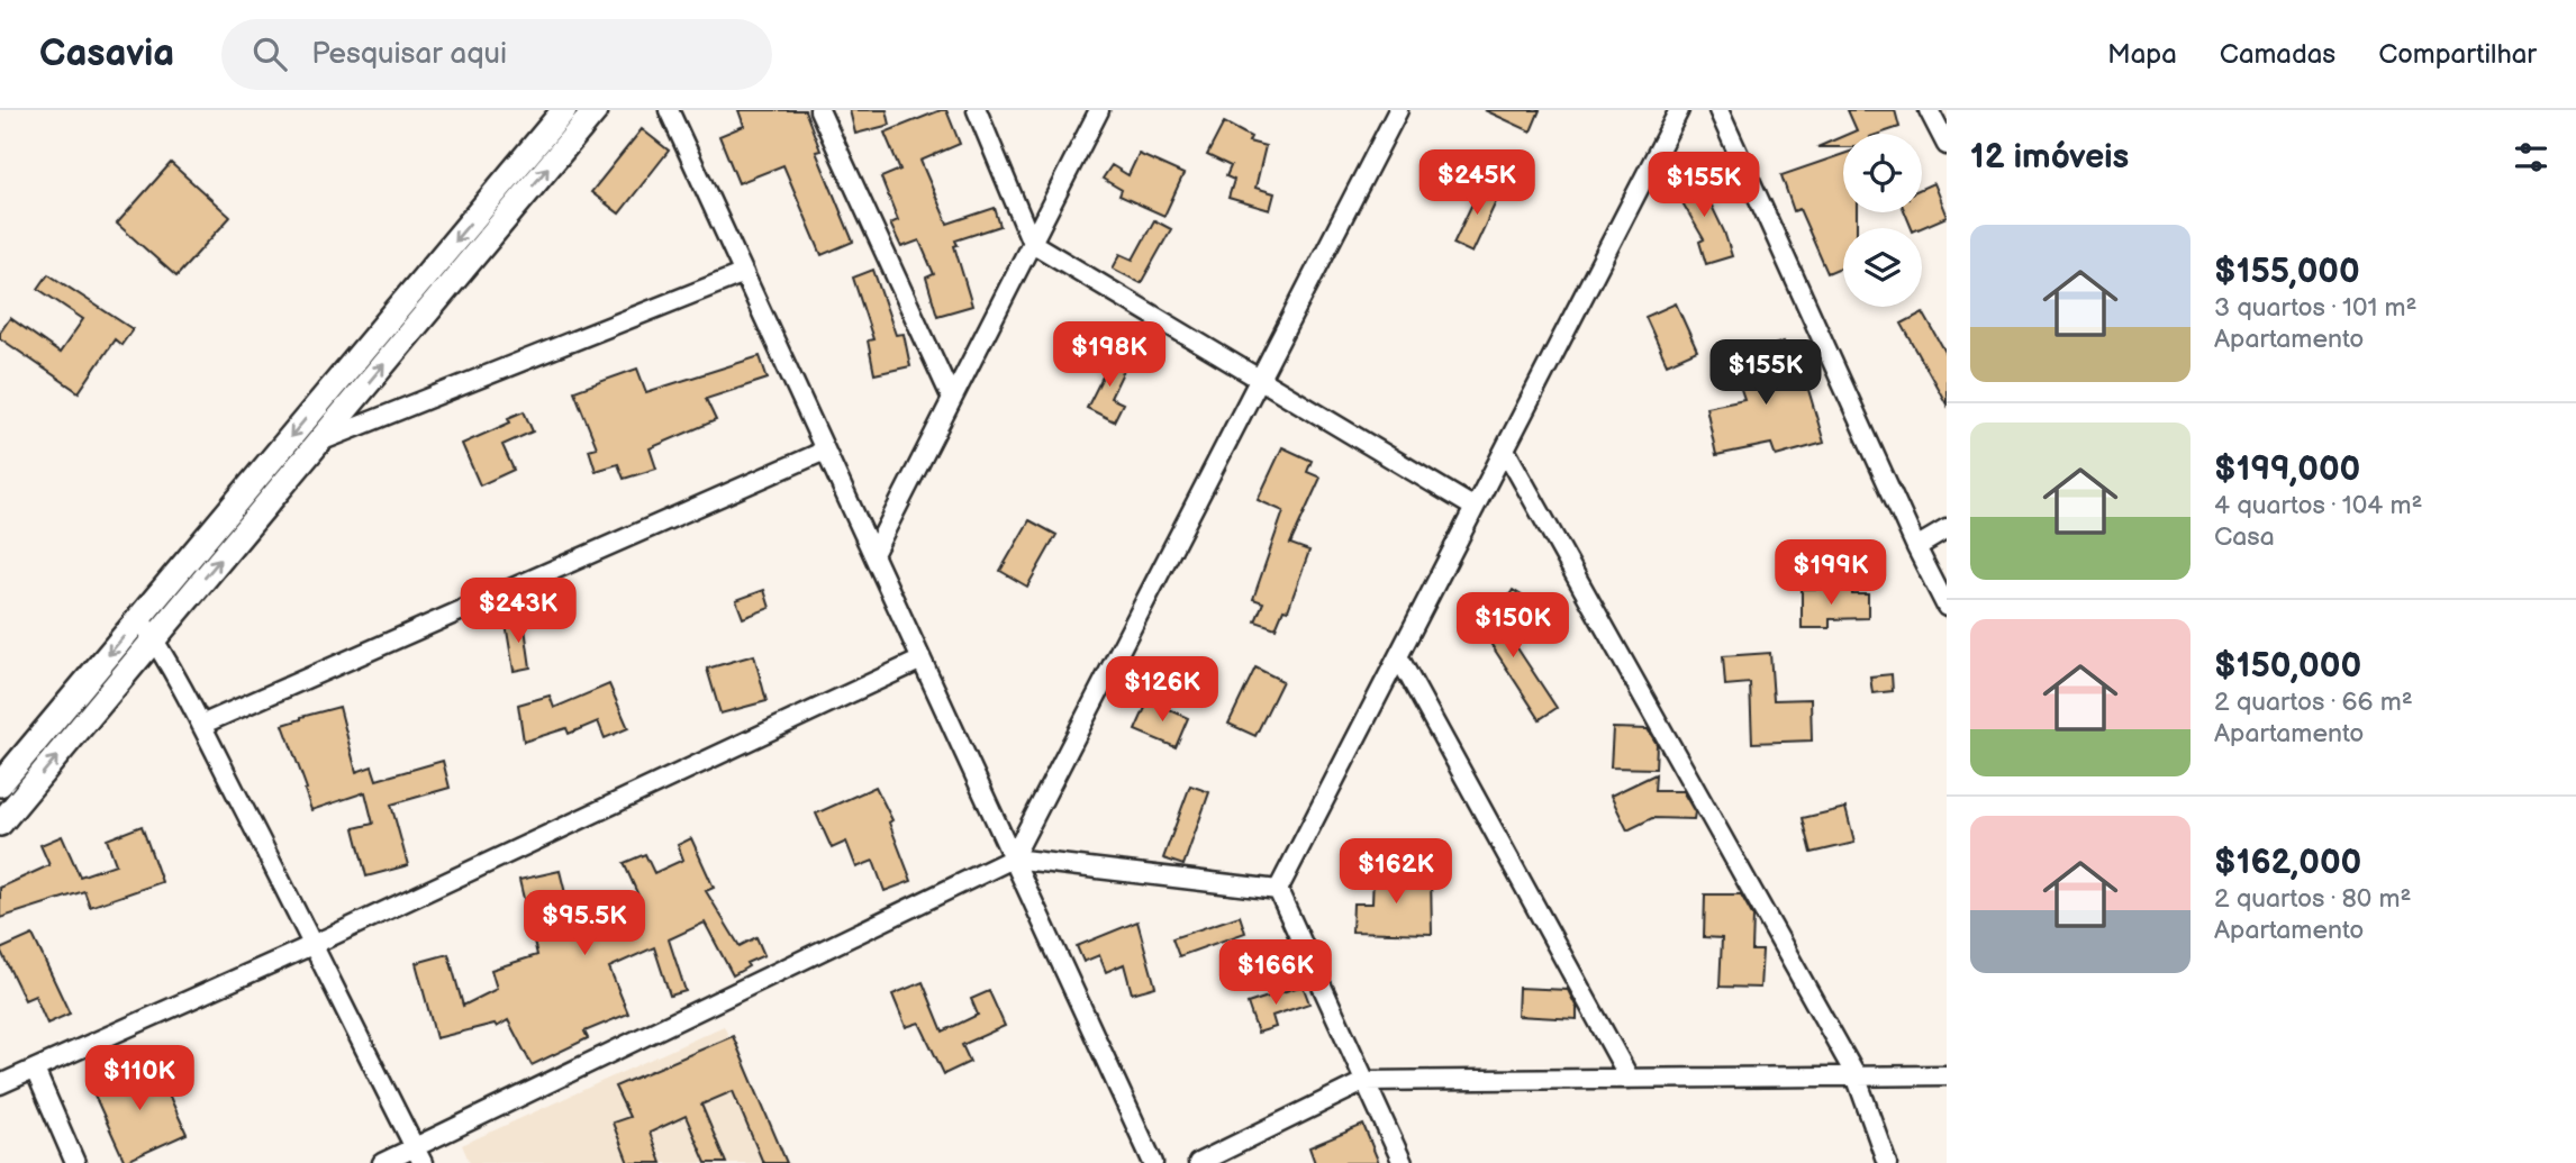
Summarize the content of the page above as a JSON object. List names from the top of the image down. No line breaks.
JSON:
{"page":{"header":"Casavia","search":"Pesquisar aqui","nav":["Mapa","Camadas","Compartilhar"],"heading":"12 imóveis","price":["$245K","$155K","$198K","$155K","$199K","$243K","$150K","$126K","$162K","$95.5K","$166K","$110K"],"list":[{"name":"$155,000","note":"3 quartos · 101 m² · Apartamento"},{"name":"$199,000","note":"4 quartos · 104 m² · Casa"},{"name":"$150,000","note":"2 quartos · 66 m² · Apartamento"},{"name":"$162,000","note":"2 quartos · 80 m² · Apartamento"}]}}
